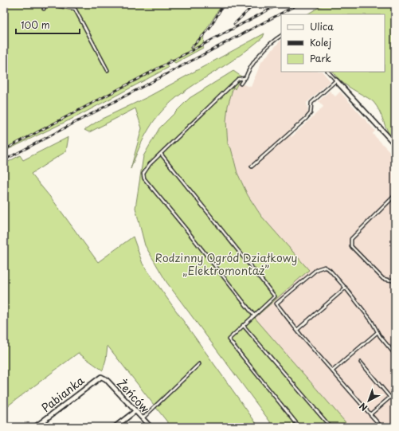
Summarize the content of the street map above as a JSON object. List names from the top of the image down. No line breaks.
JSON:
{"streets":{"street":["Pabianka","Żeńców"]},"crossings":[["Pabianka","Żeńców"]],"parks":["Rodzinny Ogród Działkowy „Elektromontaż”"],"legend":["Ulica","Kolej","Park"],"scale_bar":"100 m","north":"bottom left"}
